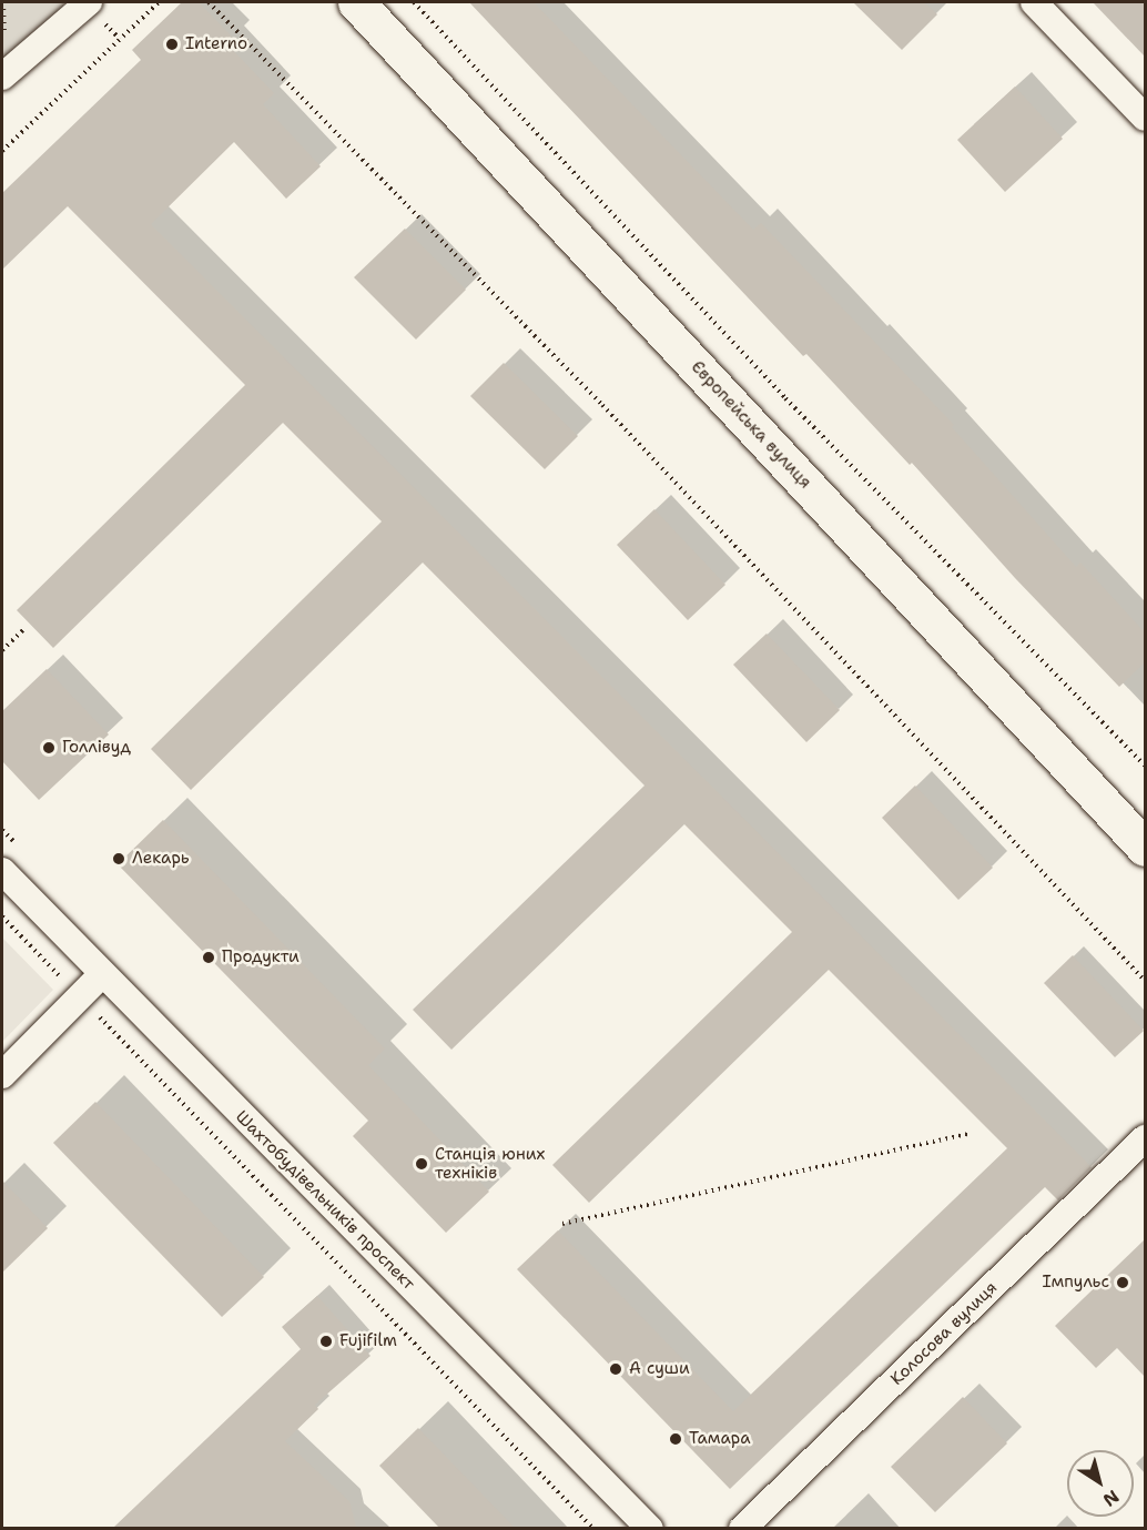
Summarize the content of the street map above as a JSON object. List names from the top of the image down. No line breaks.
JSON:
{"streets":{"street":["Європейська вулиця","Шахтобудівельників проспект","Колосова вулиця"]},"places":["Interno","Голлівуд","Лекарь","Продукти","Станція юних техніків","Імпульс","Fujifilm","А суши","Тамара"],"north":"bottom right"}
